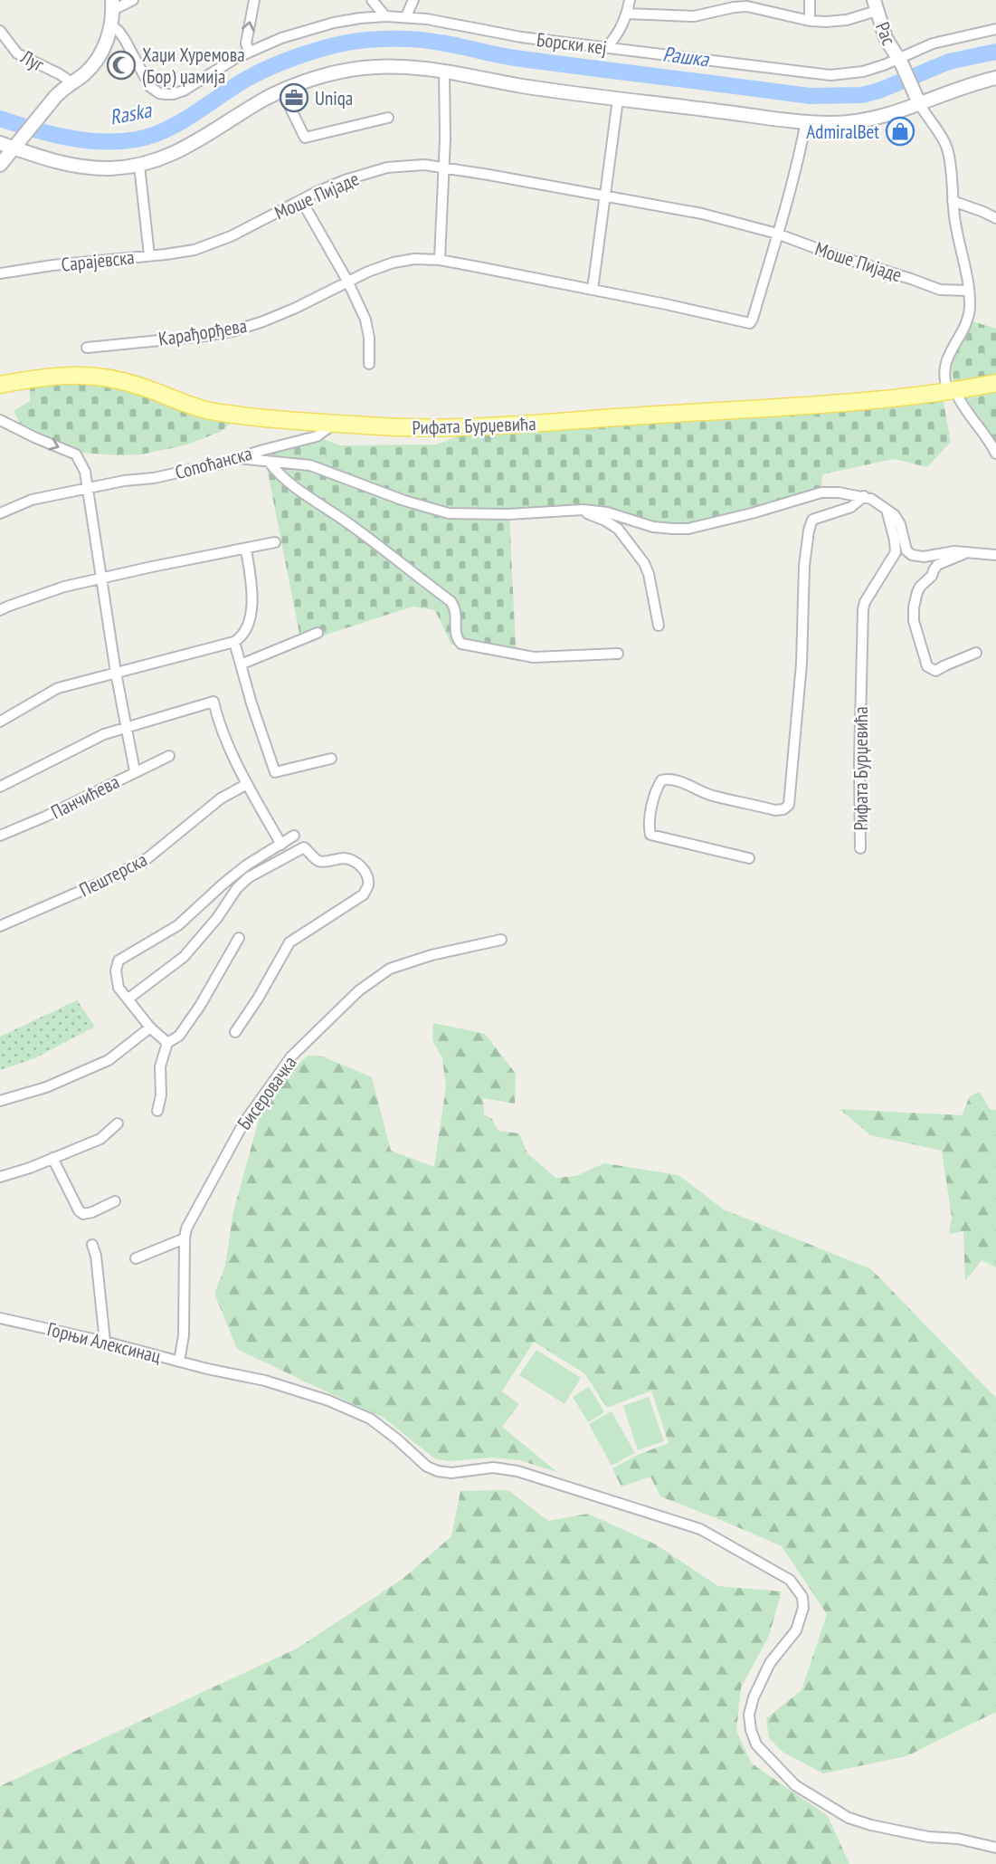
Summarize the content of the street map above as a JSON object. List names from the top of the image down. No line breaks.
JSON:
{"streets":{"main road":["Рифата Бурџевића"],"street":["Рас","Борски кеј","Луг","Моше Пијаде","Сарајевска","Карађорђева","Сопоћанска","Панчићева","Пештерска","Бисеровачка","Горњи Алексинац"]},"crossings":[["Рас","Борски кеј"],["Моше Пијаде","Сарајевска"],["Моше Пијаде","Карађорђева"],["Рифата Бурџевића","Сопоћанска"],["Бисеровачка","Горњи Алексинац"]],"water":["Рашка","Raska"],"places":{"mosque":["Хаџи Хуремова (Бор) џамија"],"office":["Uniqa"],"shop":["AdmiralBet"]}}
